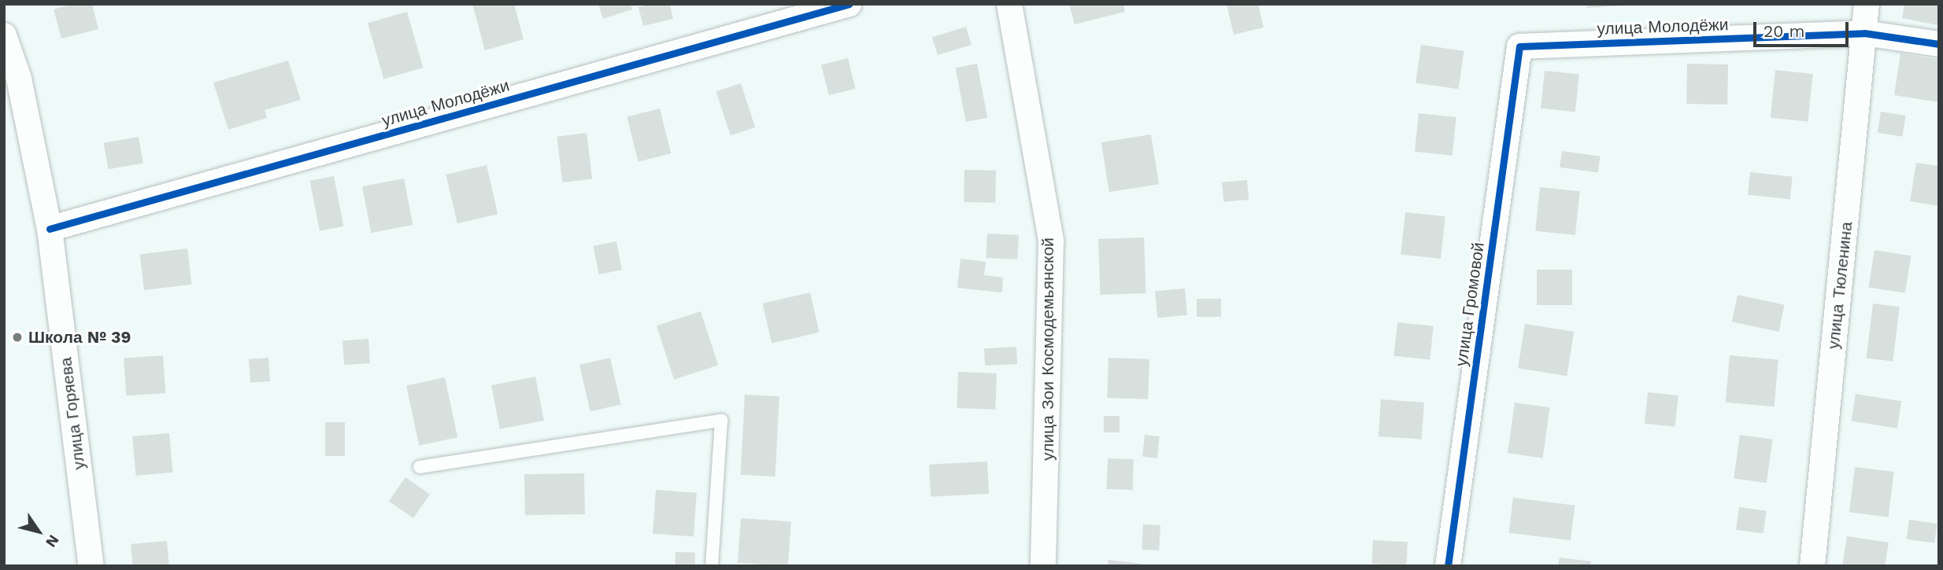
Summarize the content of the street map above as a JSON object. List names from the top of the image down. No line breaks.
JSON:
{"streets":{"street":["улица Молодёжи","улица Тюленина","улица Громовой","улица Зои Космодемьянской","улица Горяева"]},"crossings":[["улица Молодёжи","улица Тюленина"],["улица Молодёжи","улица Громовой"],["улица Молодёжи","улица Горяева"]],"places":["Школа № 39"],"scale_bar":"20 m","north":"bottom right"}
